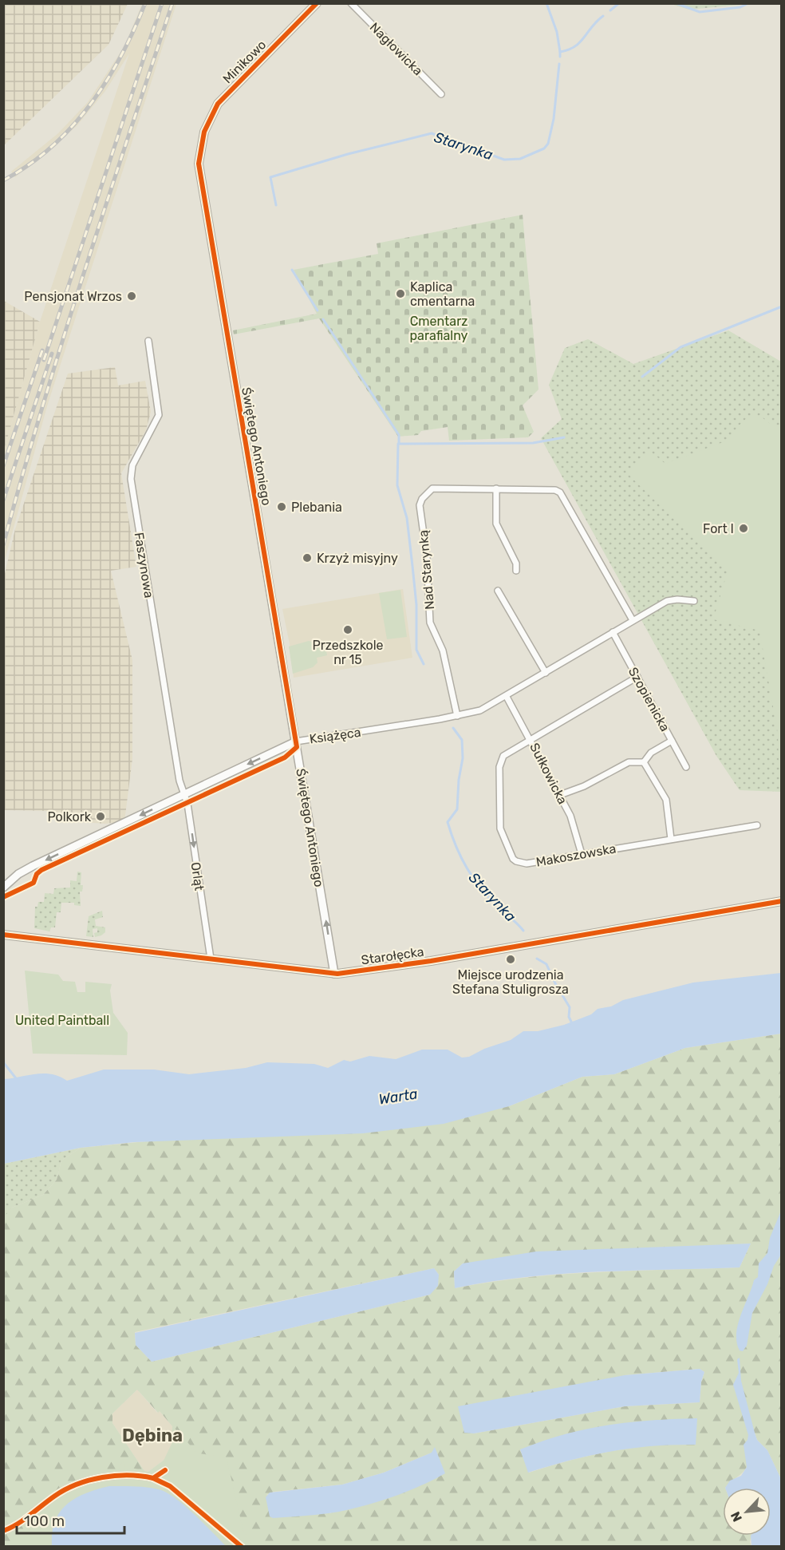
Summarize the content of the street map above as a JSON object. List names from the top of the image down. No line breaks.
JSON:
{"streets":{"street":["Nagłowicka","Minikowo","Świętego Antoniego","Faszynowa","Nad Starynką","Szopienicka","Książęca","Sułkowicka","Makoszowska","Orląt","Starołęcka"]},"crossings":[["Minikowo","Świętego Antoniego"],["Świętego Antoniego","Książęca"],["Świętego Antoniego","Starołęcka"],["Faszynowa","Książęca"],["Faszynowa","Orląt"],["Nad Starynką","Książęca"],["Szopienicka","Książęca"],["Szopienicka","Makoszowska"],["Książęca","Sułkowicka"],["Książęca","Orląt"],["Sułkowicka","Makoszowska"],["Orląt","Starołęcka"]],"one_way":["Książęca","Orląt"],"districts":["Dębina"],"water":["Starynka","Warta"],"parks":["Cmentarz parafialny","United Paintball"],"places":["Kaplica cmentarna","Pensjonat Wrzos","Plebania","Fort I","Krzyż misyjny","Przedszkole nr 15","Polkork","Miejsce urodzenia Stefana Stuligrosza"],"scale_bar":"100 m","north":"bottom left"}
